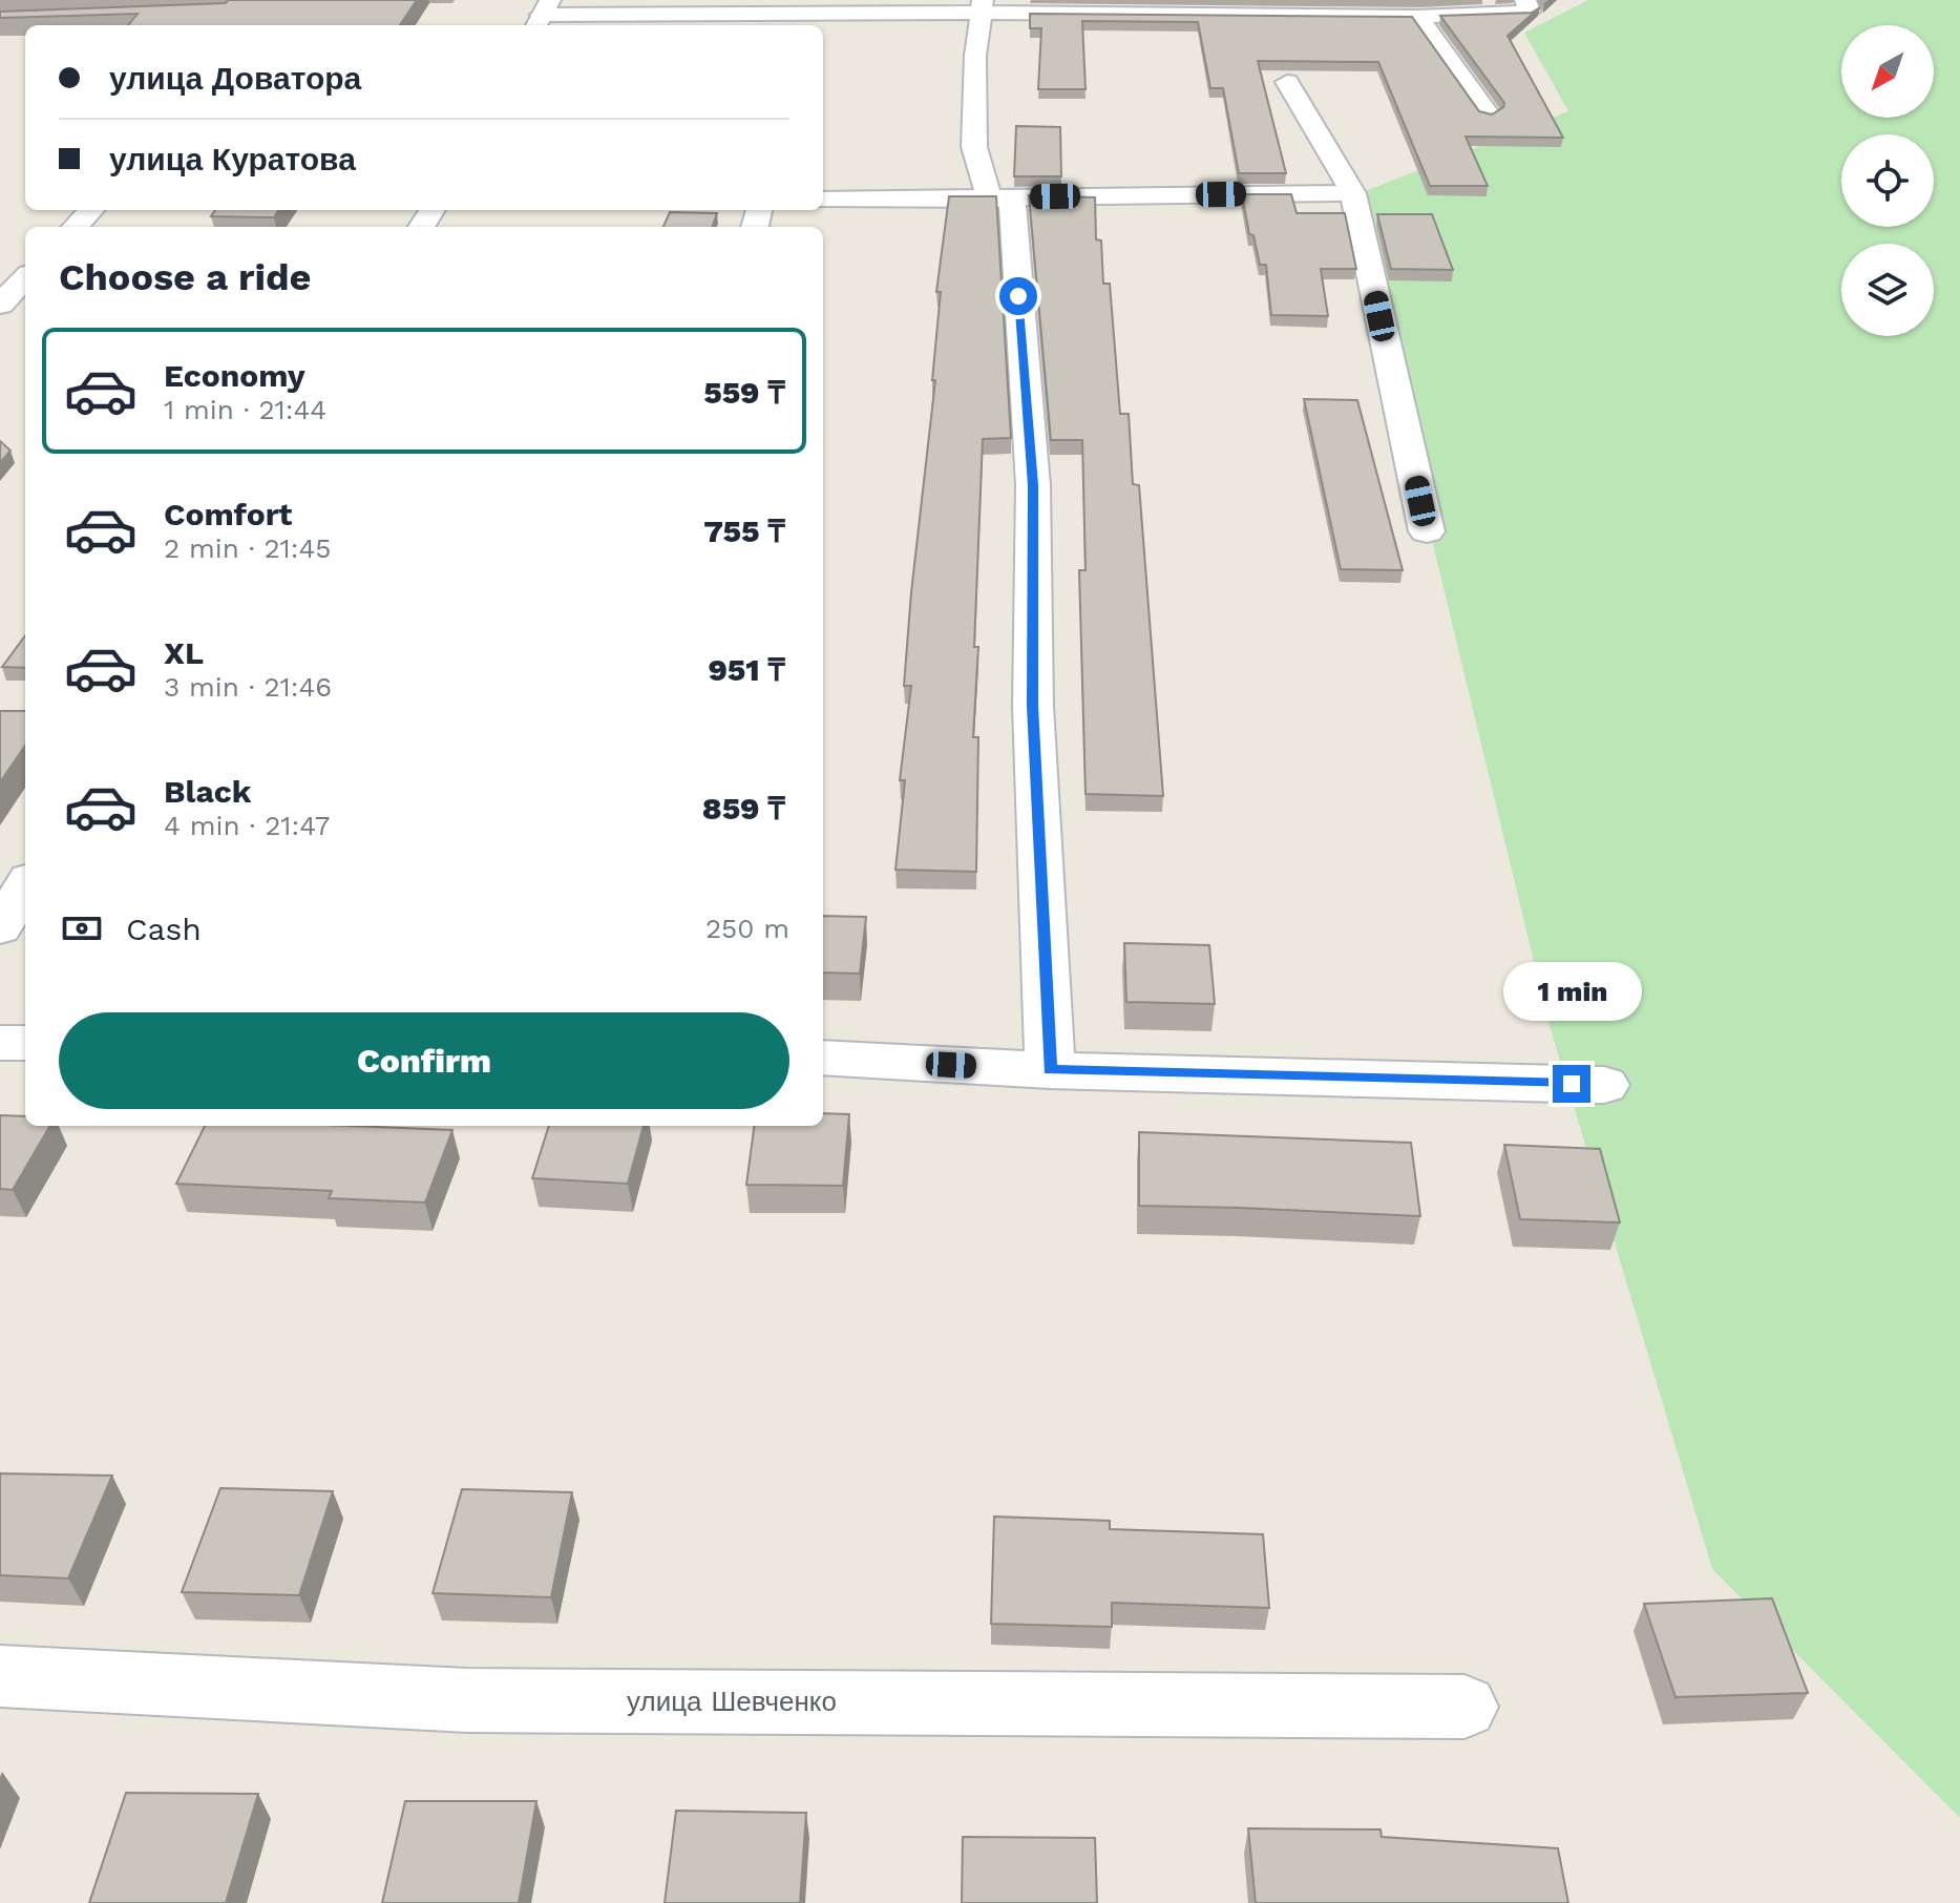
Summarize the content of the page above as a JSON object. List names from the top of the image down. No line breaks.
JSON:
{"streets":{"street":["улица Шевченко"]},"north":"bottom left","page":{"banner":["улица Доватора","улица Куратова"],"heading":"Choose a ride","list":[{"name":"Economy","note":"1 min · 21:44","value":"559 ₸"},{"name":"Comfort","note":"2 min · 21:45","value":"755 ₸"},{"name":"XL","note":"3 min · 21:46","value":"951 ₸"},{"name":"Black","note":"4 min · 21:47","value":"859 ₸"}],"pay":["Cash","250 m"],"bubble":"1 min","buttons":"Confirm"}}
